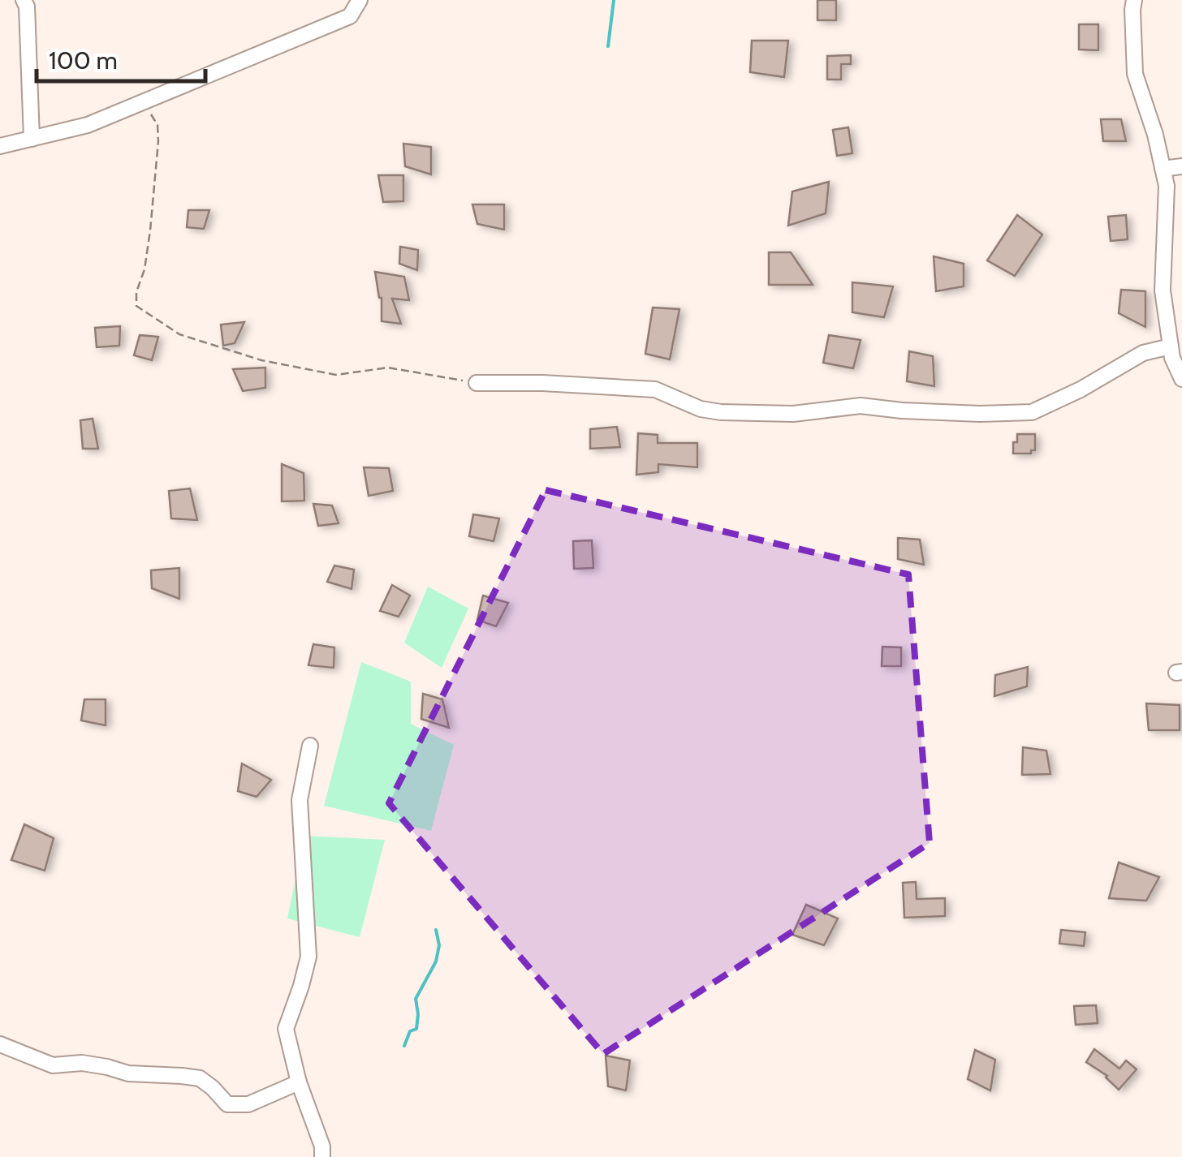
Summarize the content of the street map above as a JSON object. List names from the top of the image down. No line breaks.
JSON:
{"scale_bar":"100 m"}
